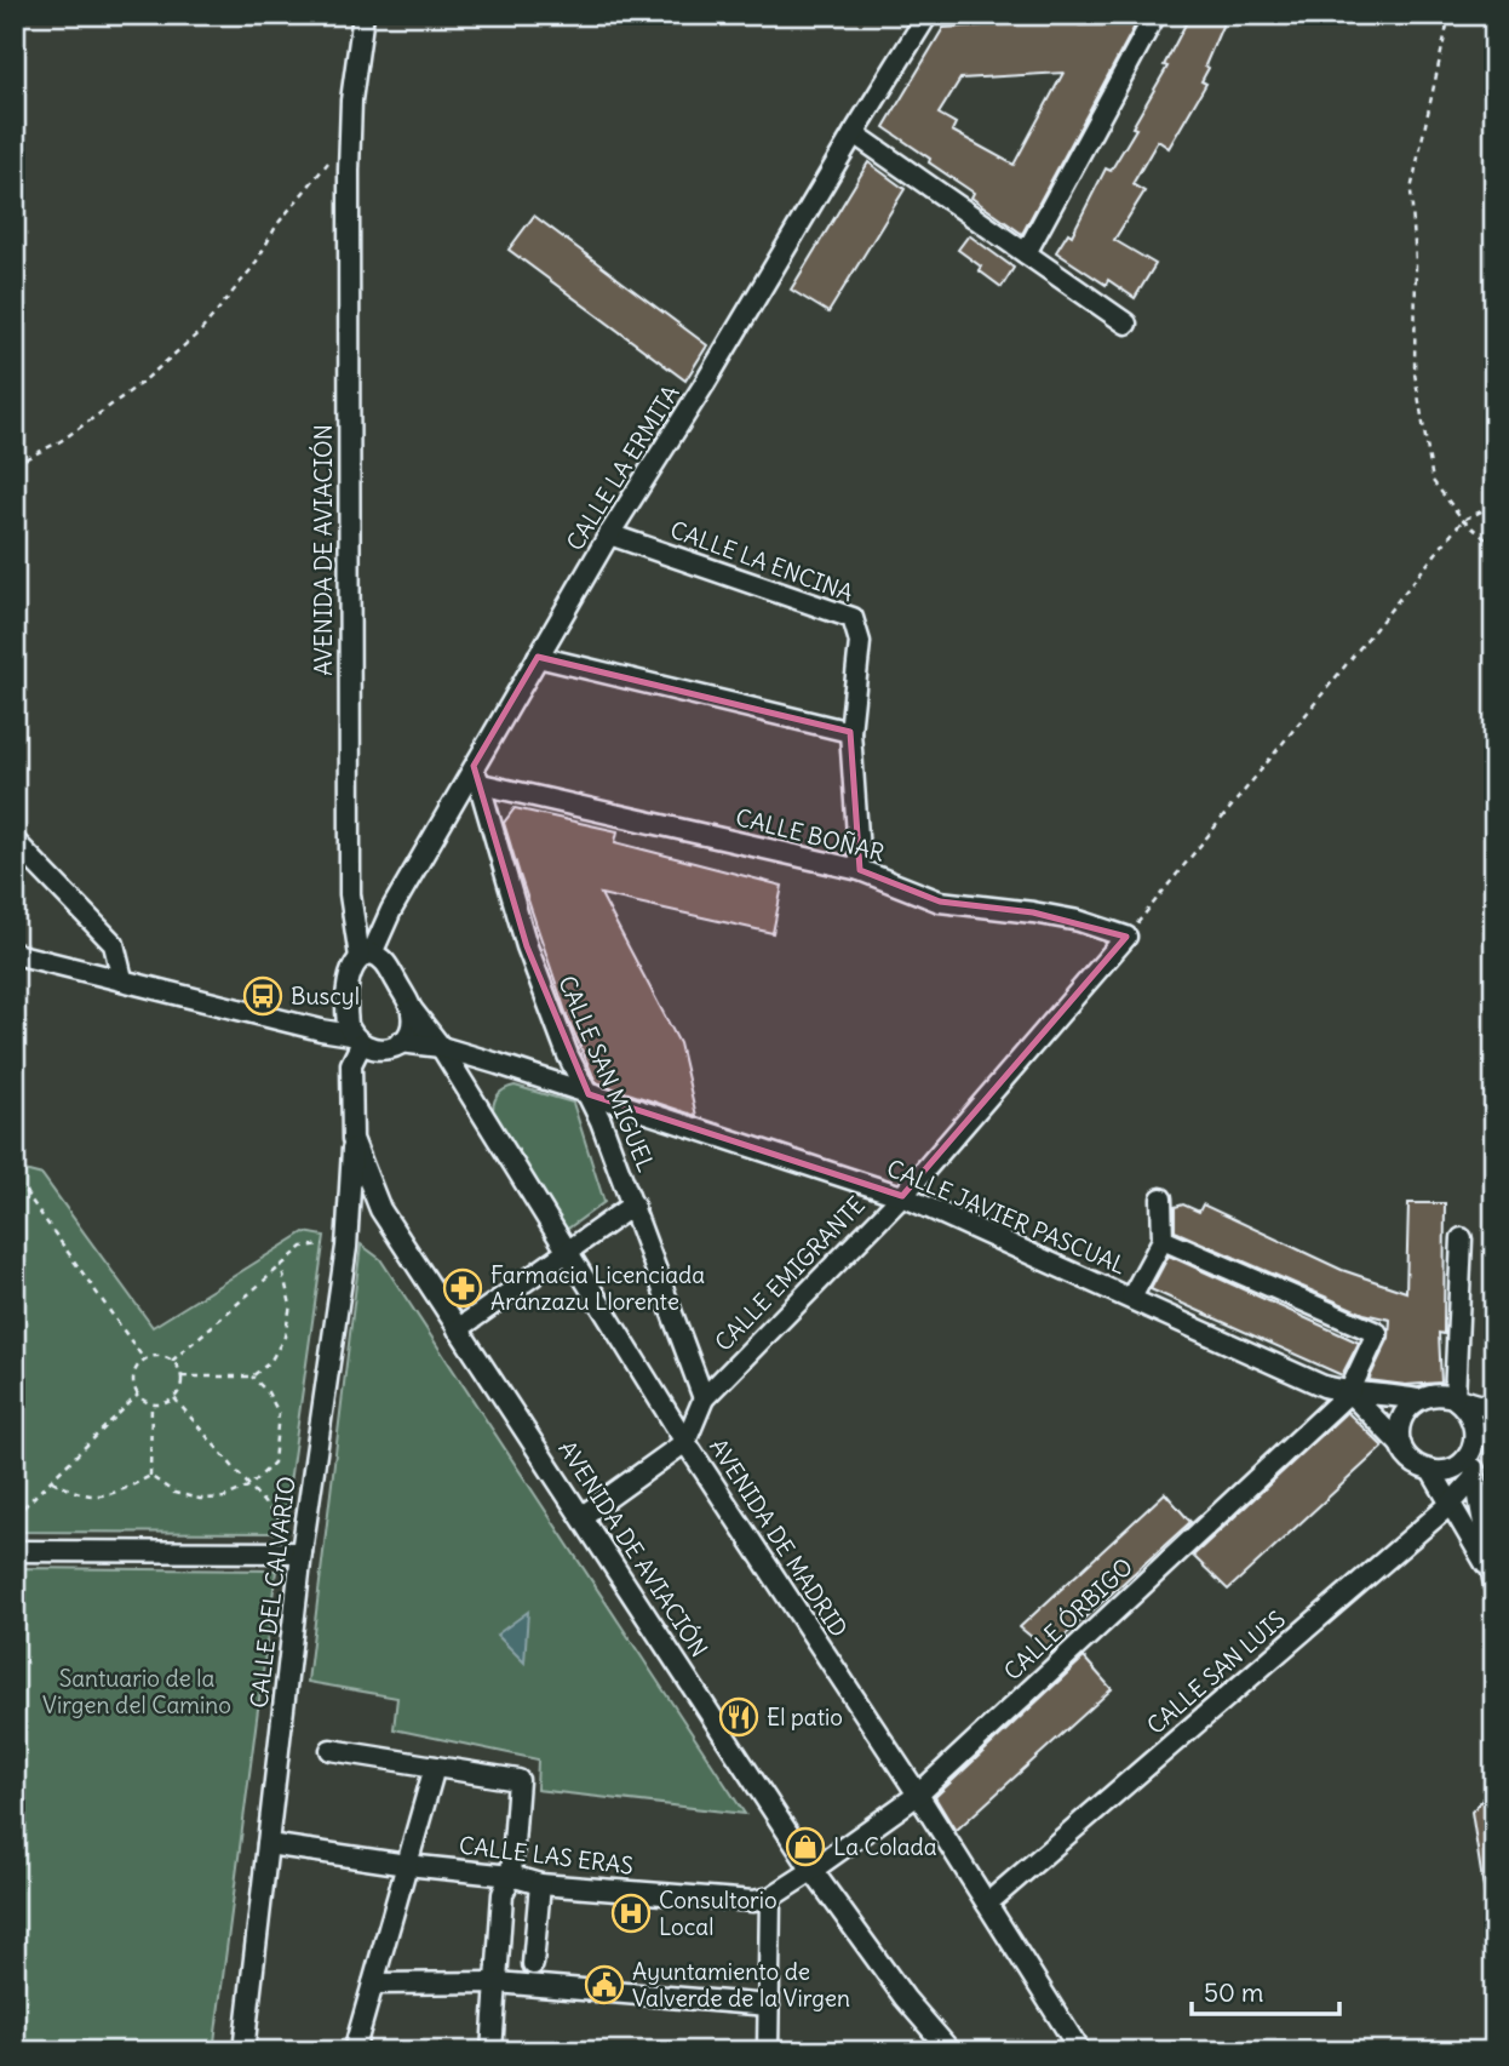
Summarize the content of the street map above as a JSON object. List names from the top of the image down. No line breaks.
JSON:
{"streets":{"street":["CALLE LA ERMITA","AVENIDA DE AVIACIÓN","CALLE LA ENCINA","CALLE BOÑAR","CALLE SAN MIGUEL","CALLE JAVIER PASCUAL","CALLE EMIGRANTE","AVENIDA DE MADRID","CALLE DEL CALVARIO","CALLE ÓRBIGO","CALLE SAN LUIS","CALLE LAS ERAS"]},"crossings":[["CALLE LA ERMITA","AVENIDA DE AVIACIÓN"],["CALLE LA ERMITA","CALLE LA ENCINA"],["CALLE LA ERMITA","CALLE BOÑAR"],["CALLE LA ERMITA","CALLE SAN MIGUEL"],["CALLE LA ERMITA","CALLE JAVIER PASCUAL"],["AVENIDA DE AVIACIÓN","CALLE JAVIER PASCUAL"],["AVENIDA DE AVIACIÓN","CALLE DEL CALVARIO"],["AVENIDA DE AVIACIÓN","CALLE ÓRBIGO"],["AVENIDA DE AVIACIÓN","CALLE LAS ERAS"],["CALLE LA ENCINA","CALLE BOÑAR"],["CALLE BOÑAR","CALLE SAN MIGUEL"],["CALLE BOÑAR","CALLE EMIGRANTE"],["CALLE SAN MIGUEL","CALLE JAVIER PASCUAL"],["CALLE SAN MIGUEL","CALLE EMIGRANTE"],["CALLE JAVIER PASCUAL","CALLE EMIGRANTE"],["CALLE JAVIER PASCUAL","AVENIDA DE MADRID"],["CALLE JAVIER PASCUAL","CALLE ÓRBIGO"],["CALLE EMIGRANTE","AVENIDA DE MADRID"],["AVENIDA DE MADRID","CALLE ÓRBIGO"],["AVENIDA DE MADRID","CALLE SAN LUIS"],["CALLE DEL CALVARIO","CALLE LAS ERAS"],["CALLE ÓRBIGO","CALLE LAS ERAS"]],"parks":["Santuario de la Virgen del Camino"],"places":{"bus stop":["Buscyl"],"pharmacy":["Farmacia Licenciada Aránzazu Llorente"],"restaurant":["El patio"],"shop":["La Colada"],"hospital":["Consultorio Local"],"public building":["Ayuntamiento de Valverde de la Virgen"]},"scale_bar":"50 m"}
